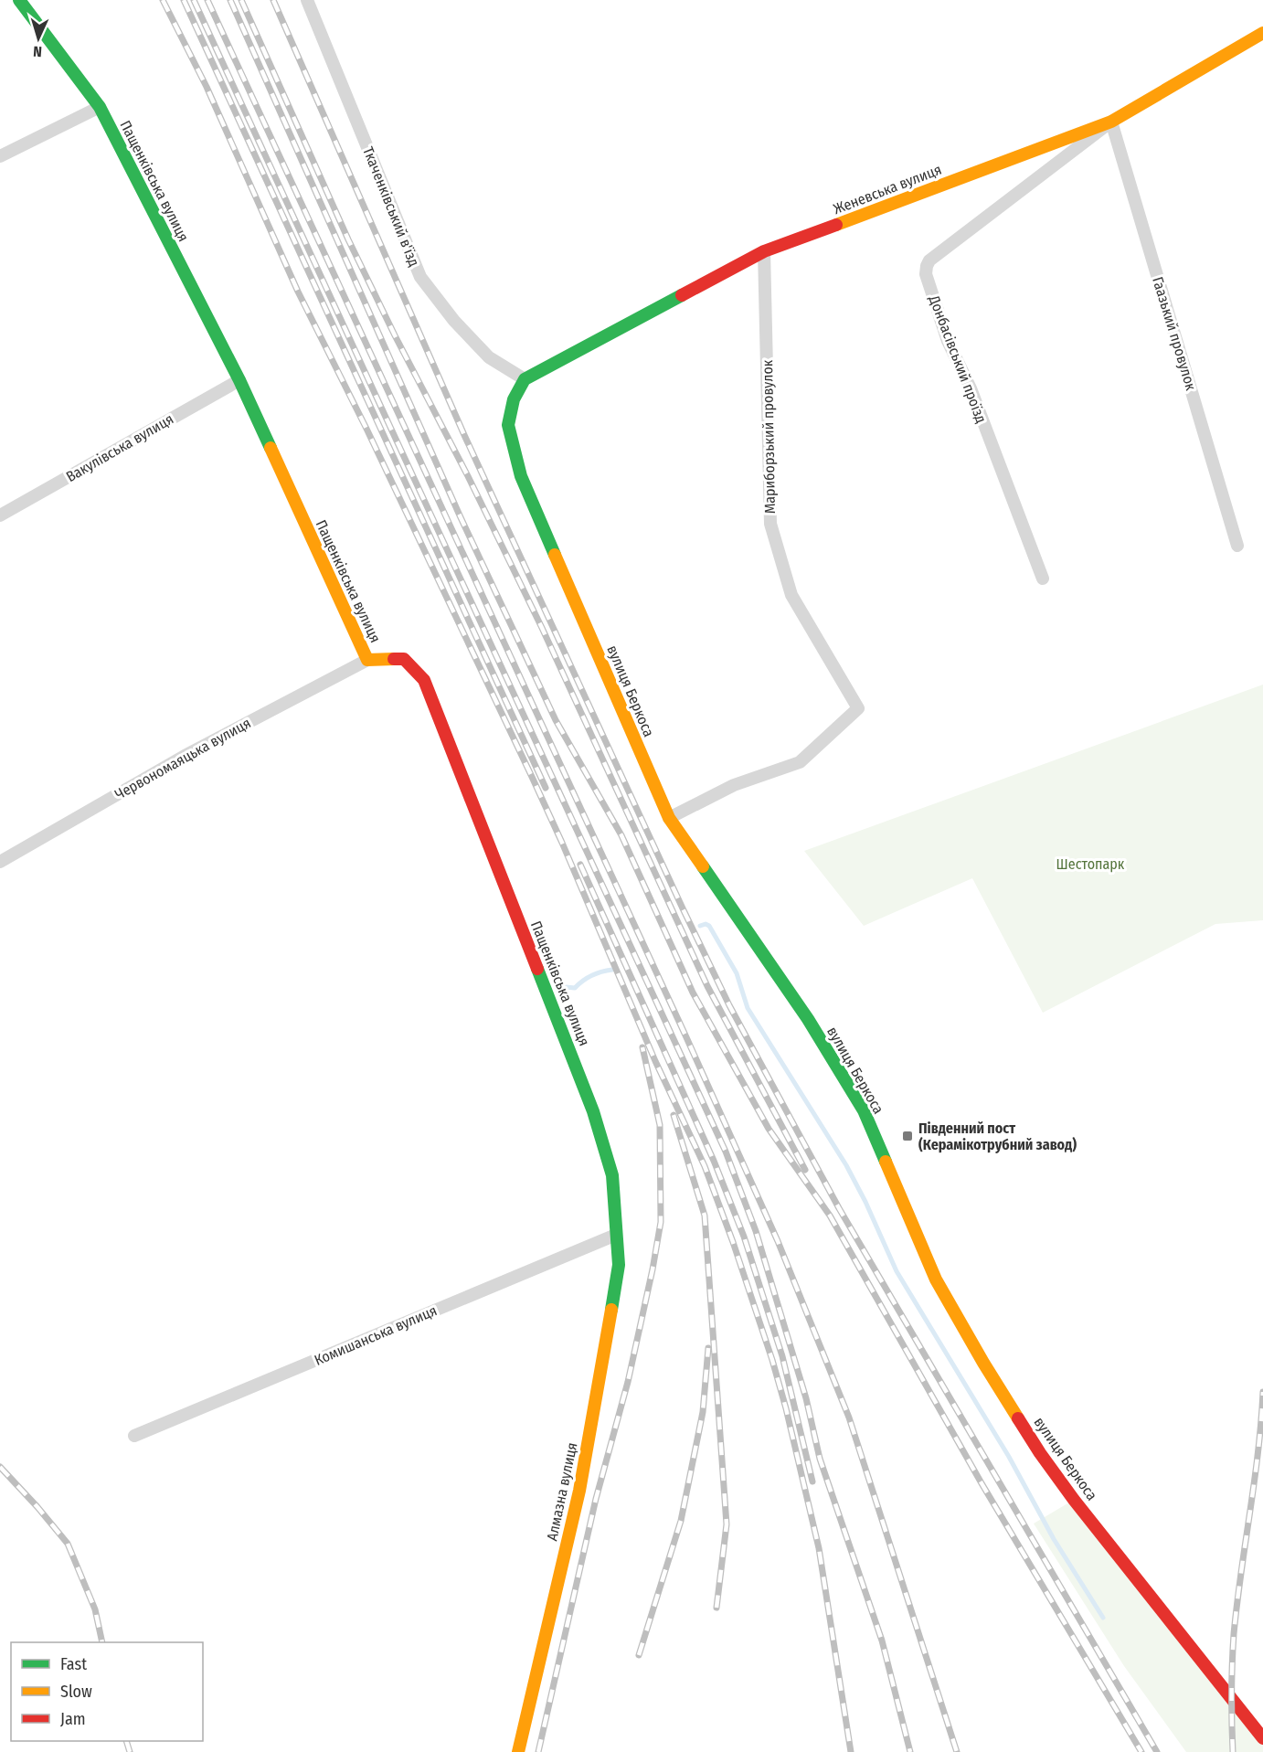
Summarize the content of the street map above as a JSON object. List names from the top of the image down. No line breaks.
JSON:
{"streets":{"street":["Пащенківська вулиця","Женевська вулиця","Ткаченківський в'їзд","Гаазький провулок","Донбасівський проїзд","Мариборзький провулок","Вакулівська вулиця","вулиця Беркоса","Червономаяцька вулиця","Комишанська вулиця","Алмазна вулиця"]},"crossings":[["Пащенківська вулиця","Вакулівська вулиця"],["Пащенківська вулиця","Червономаяцька вулиця"],["Пащенківська вулиця","Комишанська вулиця"],["Пащенківська вулиця","Алмазна вулиця"],["Женевська вулиця","Ткаченківський в'їзд"],["Женевська вулиця","Гаазький провулок"],["Женевська вулиця","Донбасівський проїзд"],["Женевська вулиця","Мариборзький провулок"],["Женевська вулиця","вулиця Беркоса"],["Ткаченківський в'їзд","вулиця Беркоса"],["Гаазький провулок","Донбасівський проїзд"],["Мариборзький провулок","вулиця Беркоса"],["Комишанська вулиця","Алмазна вулиця"]],"parks":["Шестопарк"],"places":{"transit":["Південний пост (Керамікотрубний завод)"]},"legend":["Fast","Slow","Jam"],"north":"bottom"}
